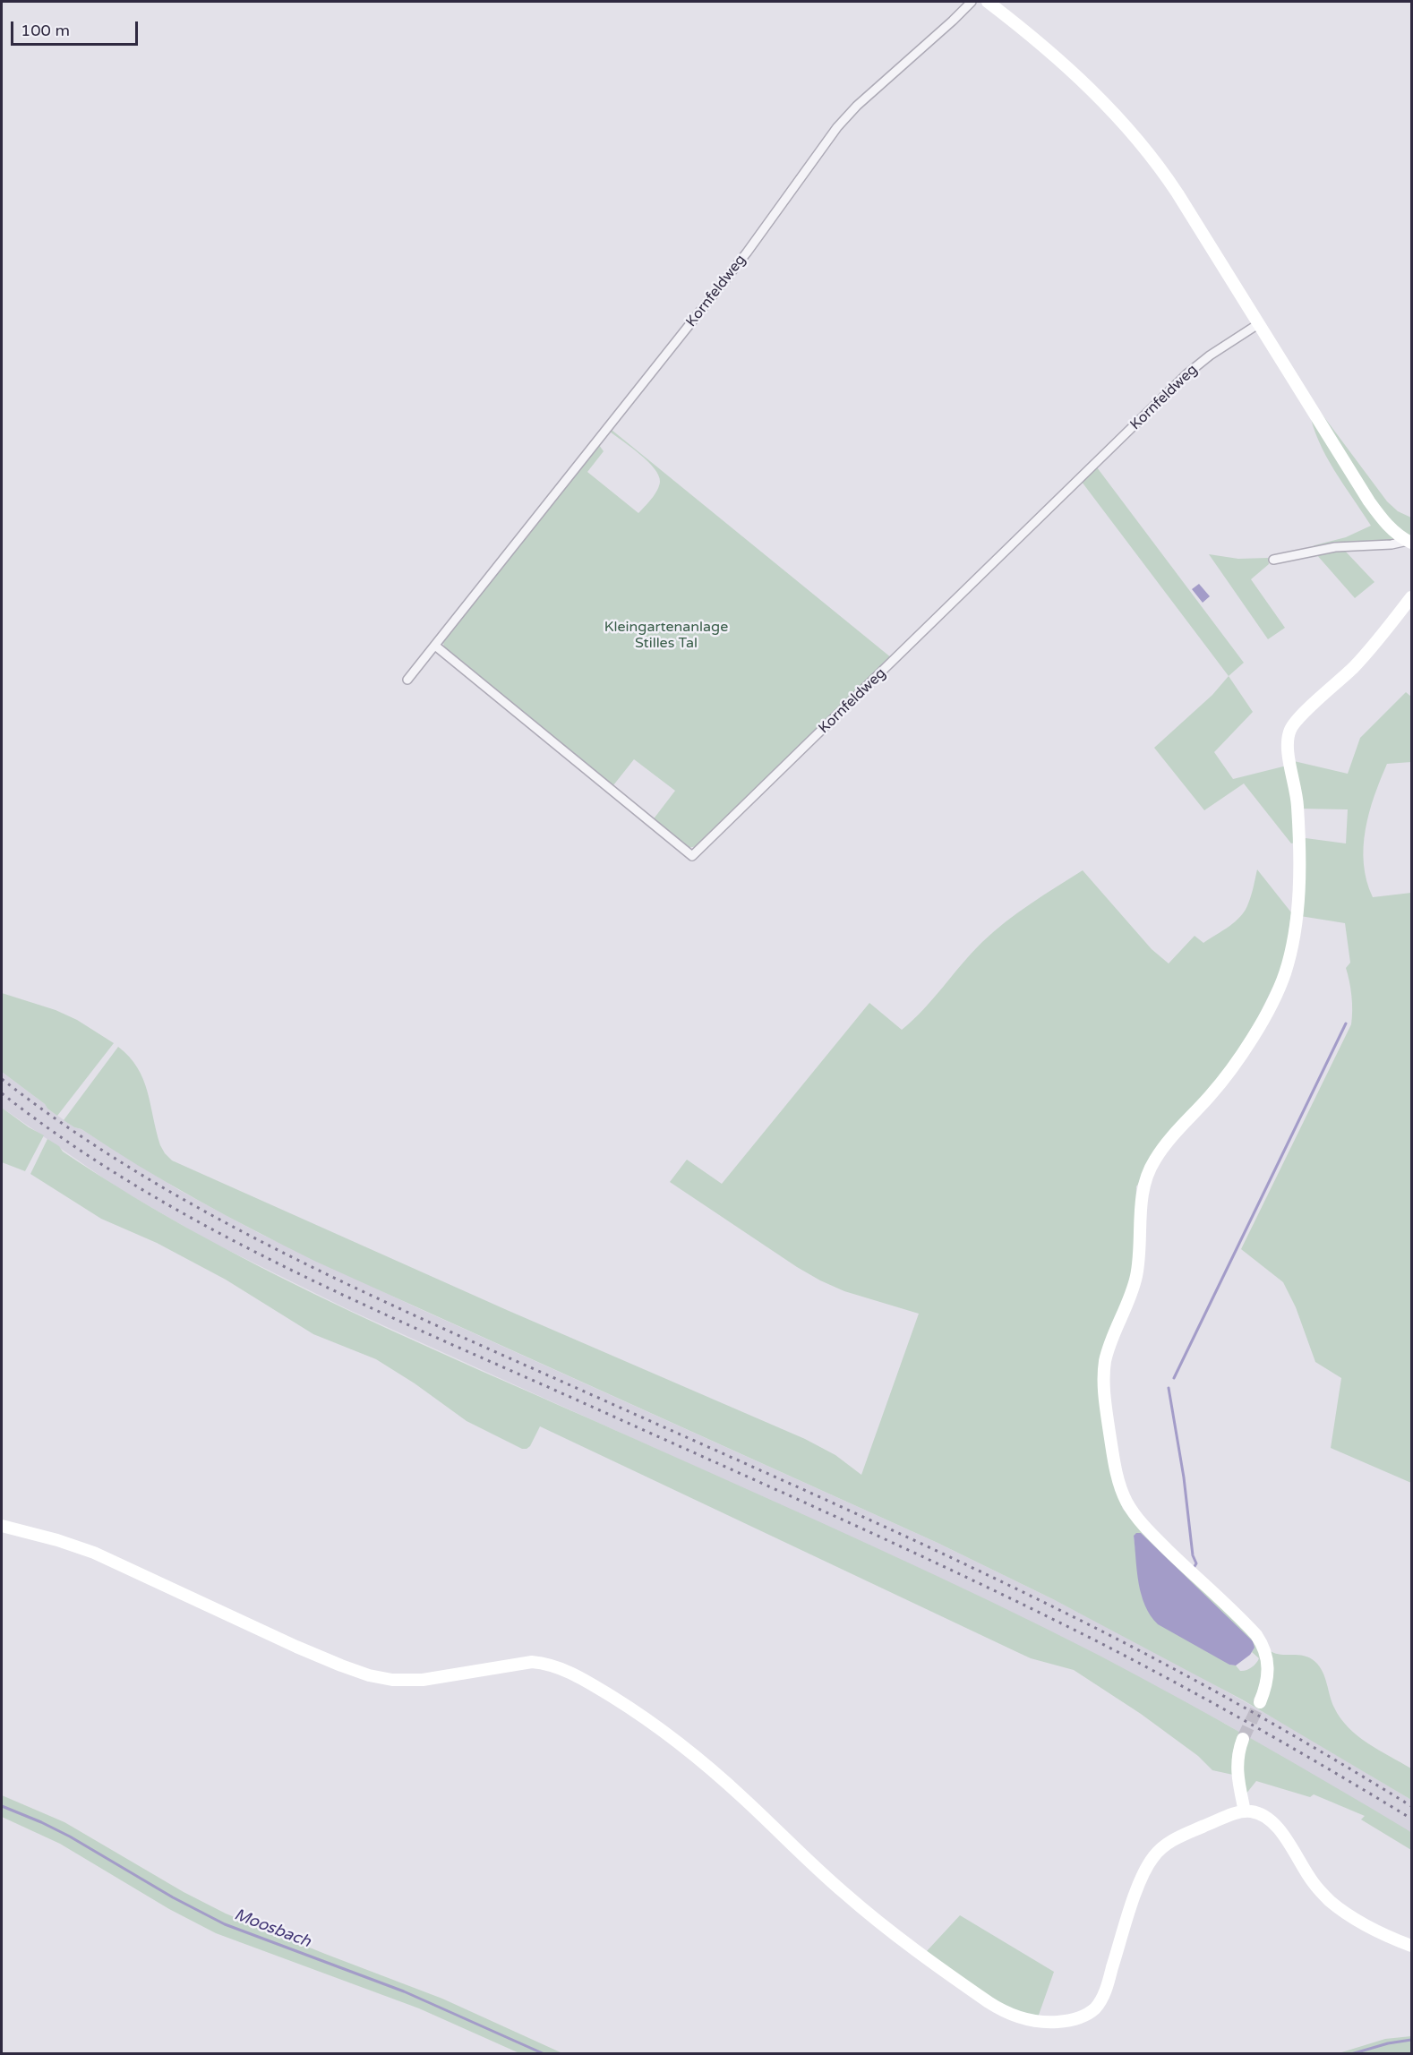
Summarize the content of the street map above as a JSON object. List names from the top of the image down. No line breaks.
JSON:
{"streets":{"street":["Kornfeldweg"]},"water":["Moosbach"],"parks":["Kleingartenanlage Stilles Tal"],"scale_bar":"100 m"}
